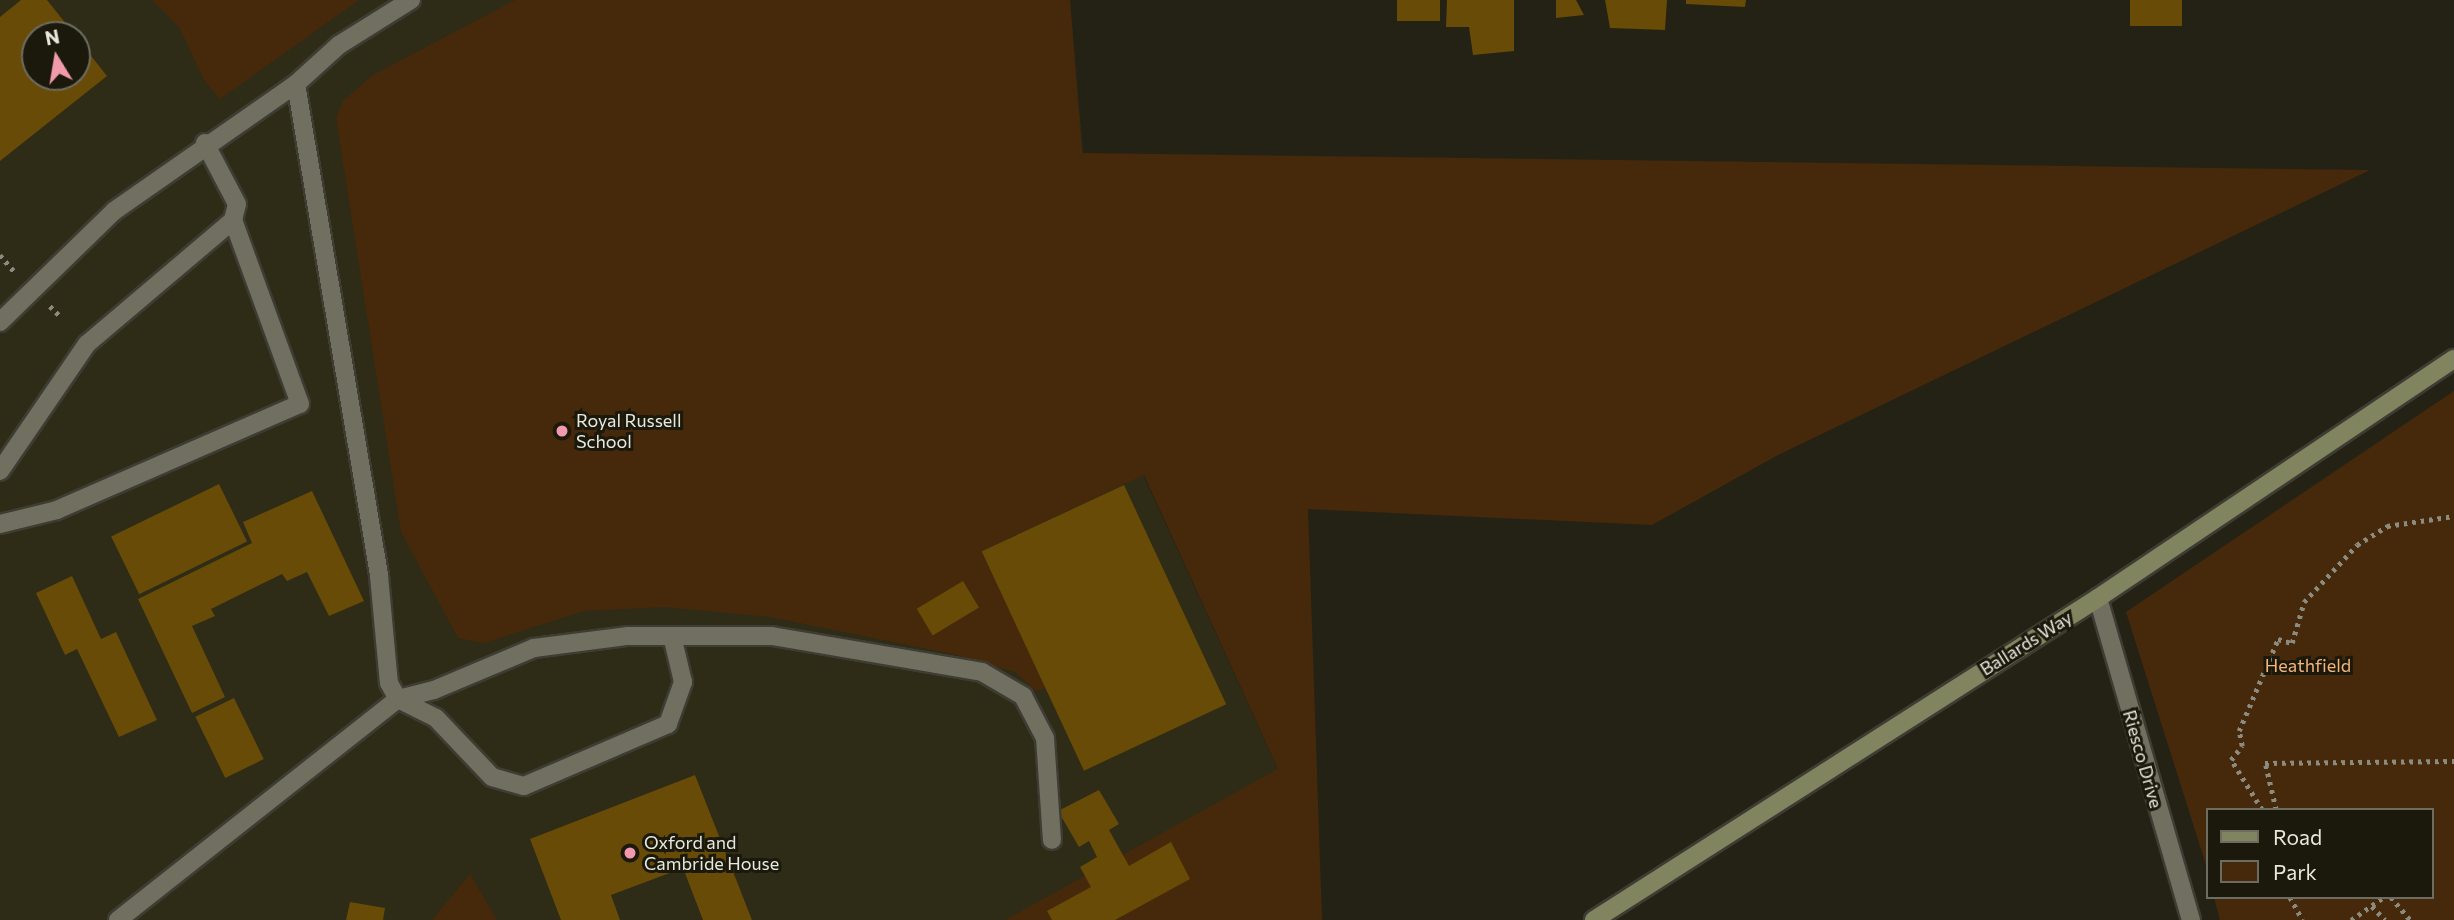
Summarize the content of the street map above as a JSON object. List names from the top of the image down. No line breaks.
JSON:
{"streets":{"street":["Ballards Way","Riesco Drive"]},"crossings":[["Ballards Way","Riesco Drive"]],"parks":["Heathfield"],"places":["Royal Russell School","Oxford and Cambride House"],"legend":["Road","Park"],"north":"top"}
